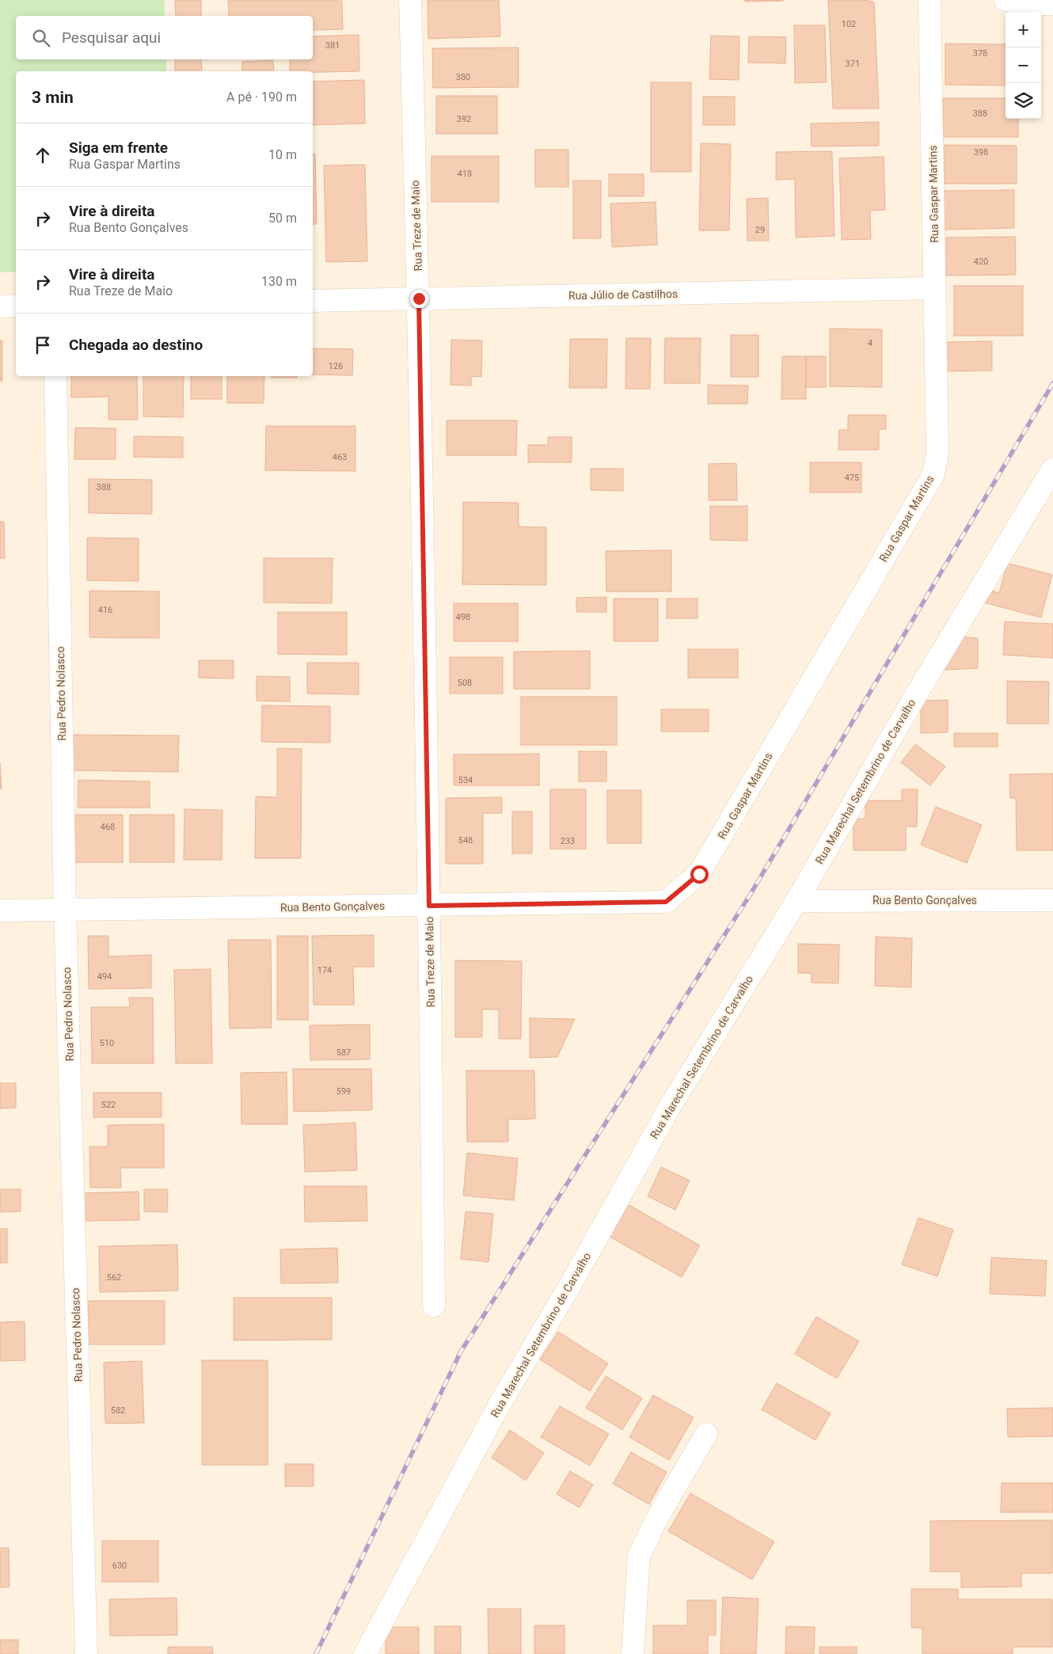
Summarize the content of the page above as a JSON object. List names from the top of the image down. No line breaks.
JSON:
{"streets":{"street":["Rua Gaspar Martins","Rua Treze de Maio","Rua Júlio de Castilhos","Rua Pedro Nolasco","Rua Marechal Setembrino de Carvalho","Rua Bento Gonçalves"]},"crossings":[["Rua Gaspar Martins","Rua Júlio de Castilhos"],["Rua Gaspar Martins","Rua Bento Gonçalves"],["Rua Treze de Maio","Rua Júlio de Castilhos"],["Rua Treze de Maio","Rua Bento Gonçalves"],["Rua Pedro Nolasco","Rua Bento Gonçalves"],["Rua Marechal Setembrino de Carvalho","Rua Bento Gonçalves"]],"house_numbers":["102","381","378","371","380","388","392","398","418","29","420","4","126","463","475","388","416","498","508","534","468","548","233","174","494","510","587","599","522","562","582","630"],"page":{"map_buttons":["+","−"],"search":"Pesquisar aqui","heading":["3 min","A pé · 190 m"],"list":[["Siga em frente","Rua Gaspar Martins","10 m"],["Vire à direita","Rua Bento Gonçalves","50 m"],["Vire à direita","Rua Treze de Maio","130 m"],"Chegada ao destino"]}}
